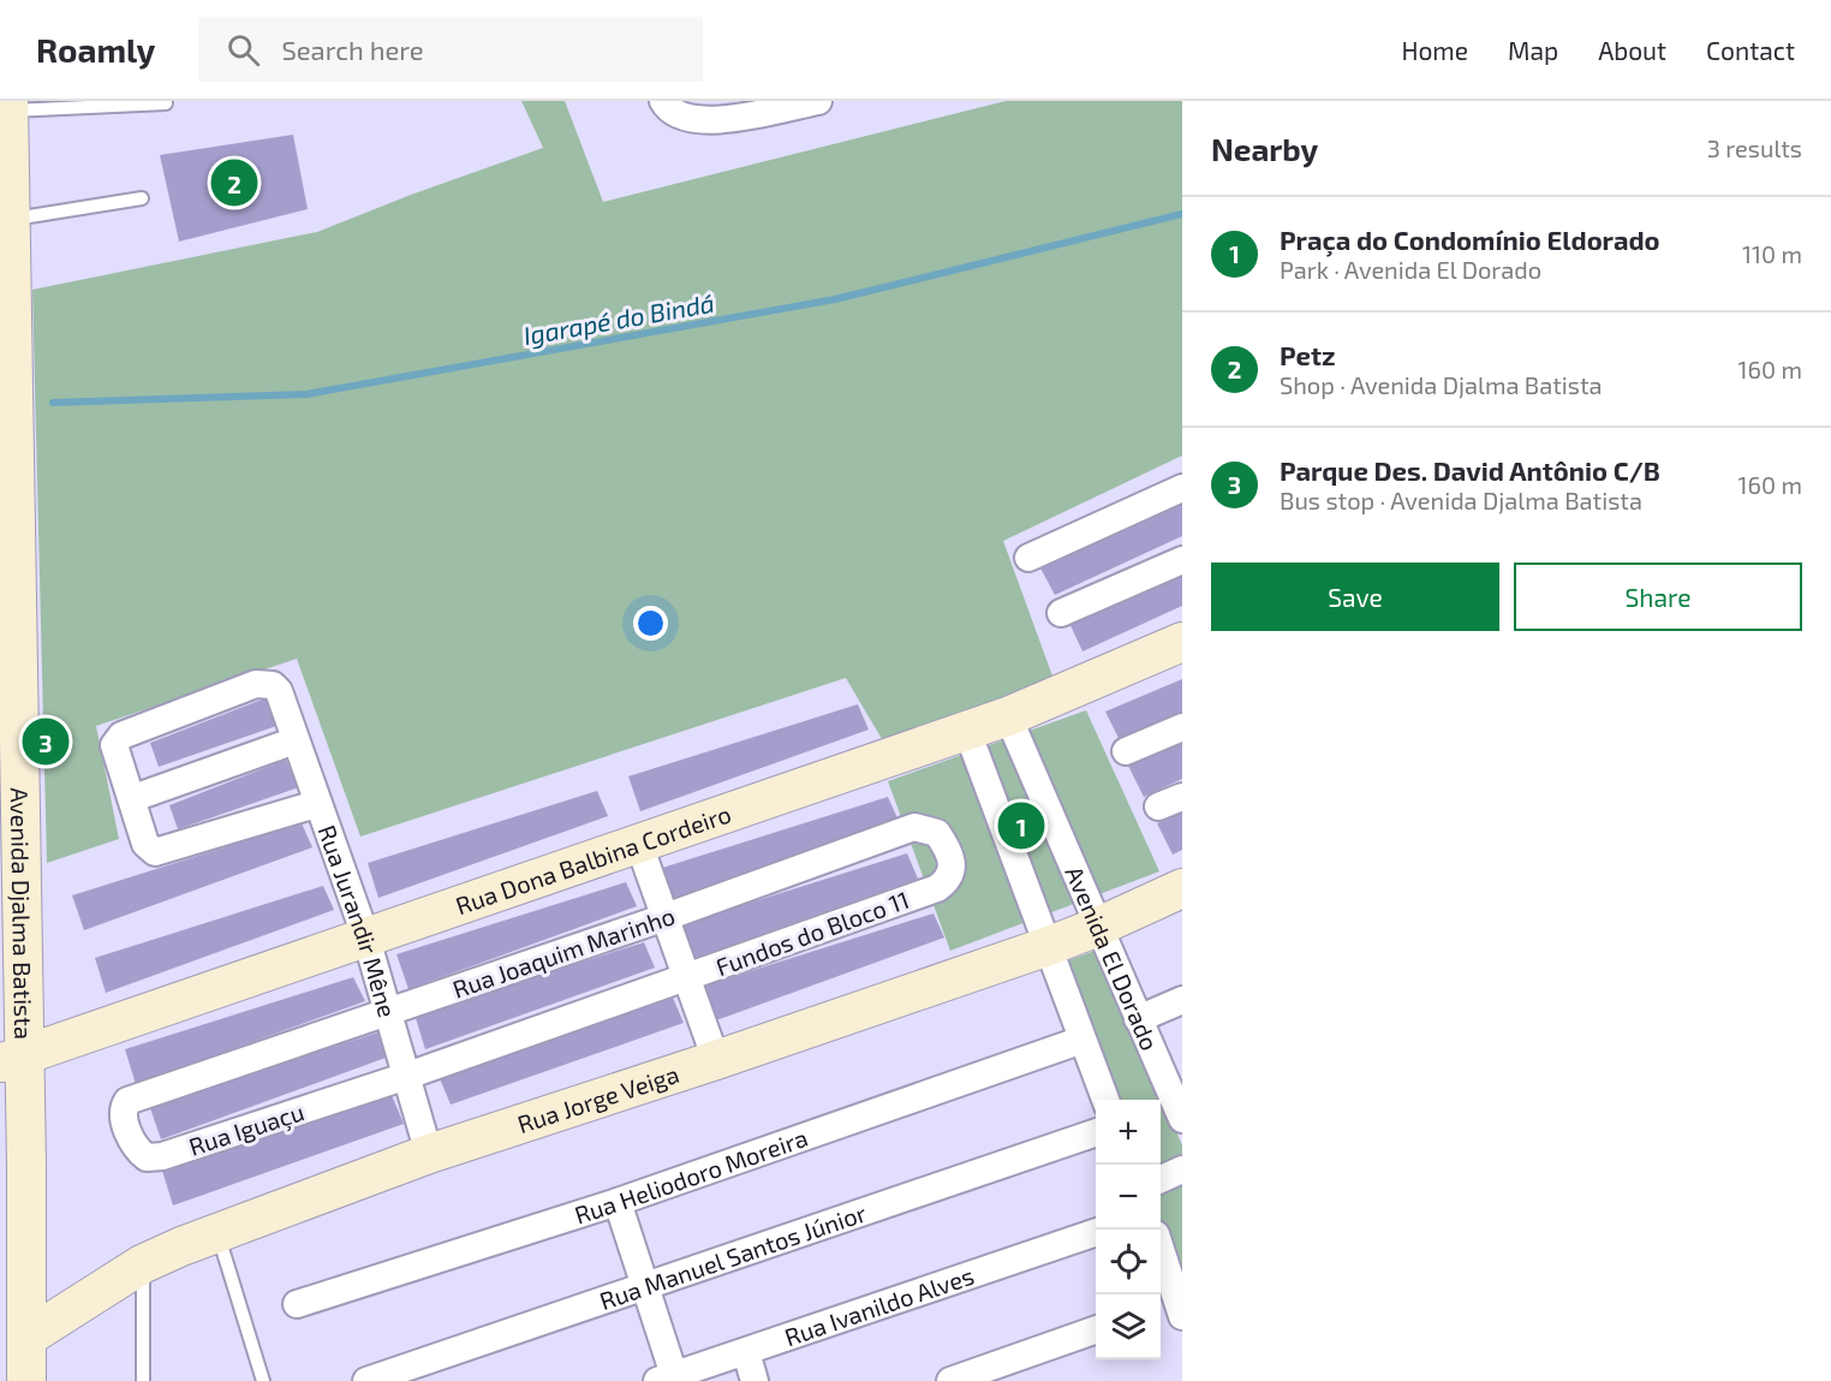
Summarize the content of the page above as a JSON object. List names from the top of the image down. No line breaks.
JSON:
{"streets":{"street":["Rua Dona Balbina Cordeiro","Avenida Djalma Batista","Rua Jurandir Mêne","Fundos do Bloco 11","Rua Joaquim Marinho","Avenida El Dorado","Rua Jorge Veiga","Rua Iguaçu","Rua Heliodoro Moreira","Rua Manuel Santos Júnior","Rua Ivanildo Alves"]},"crossings":[["Rua Dona Balbina Cordeiro","Avenida Djalma Batista"],["Rua Dona Balbina Cordeiro","Rua Jurandir Mêne"],["Rua Dona Balbina Cordeiro","Avenida El Dorado"],["Avenida Djalma Batista","Rua Jorge Veiga"],["Rua Jurandir Mêne","Fundos do Bloco 11"],["Rua Jurandir Mêne","Rua Joaquim Marinho"],["Rua Jurandir Mêne","Rua Jorge Veiga"],["Rua Jurandir Mêne","Rua Iguaçu"],["Fundos do Bloco 11","Rua Joaquim Marinho"],["Fundos do Bloco 11","Rua Iguaçu"],["Rua Joaquim Marinho","Rua Iguaçu"],["Avenida El Dorado","Rua Jorge Veiga"]],"water":["Igarapé do Bindá"],"page":{"header":"Roamly","search":"Search here","nav":["Home","Map","About","Contact"],"heading":["Nearby","3 results"],"pins":["2","3","1"],"list":[{"mark":"1","name":"Praça do Condomínio Eldorado","note":"Park · Avenida El Dorado","value":"110 m"},{"mark":"2","name":"Petz","note":"Shop · Avenida Djalma Batista","value":"160 m"},{"mark":"3","name":"Parque Des. David Antônio C/B","note":"Bus stop · Avenida Djalma Batista","value":"160 m"}],"buttons":["Save","Share"],"map_buttons":["+","−"]}}
